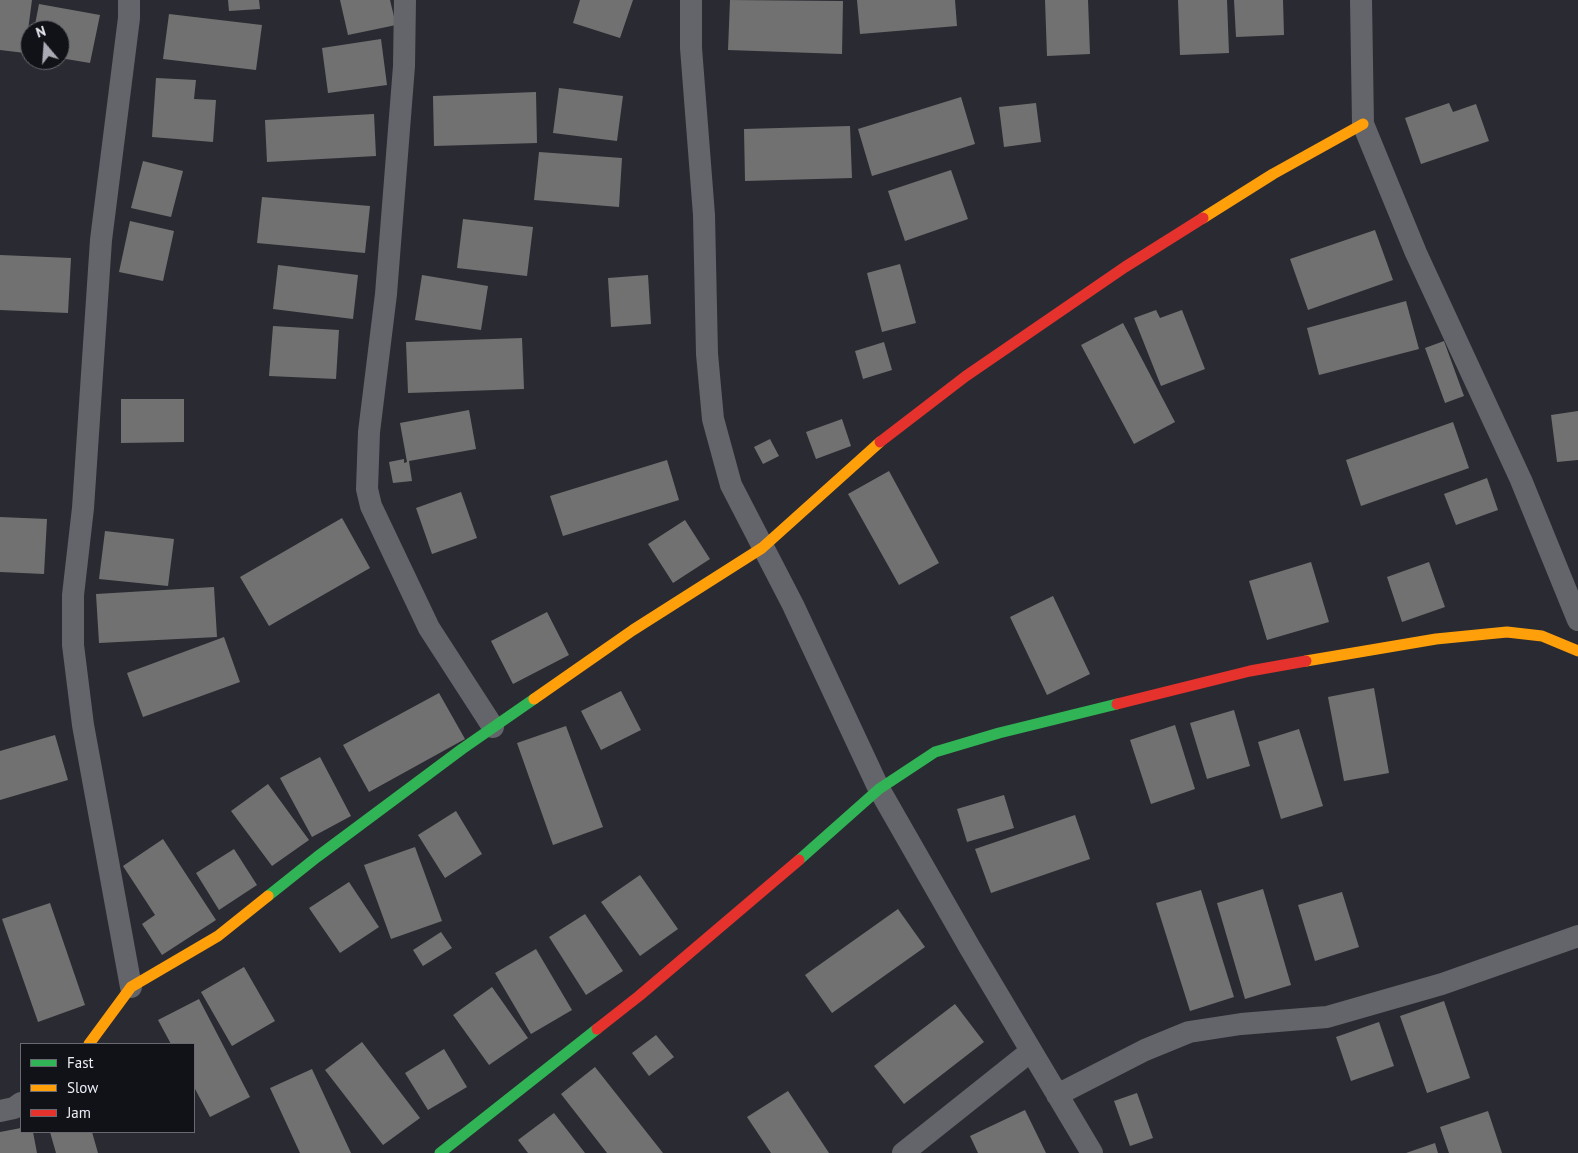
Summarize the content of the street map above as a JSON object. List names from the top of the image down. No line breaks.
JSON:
{"legend":["Fast","Slow","Jam"],"north":"top"}
